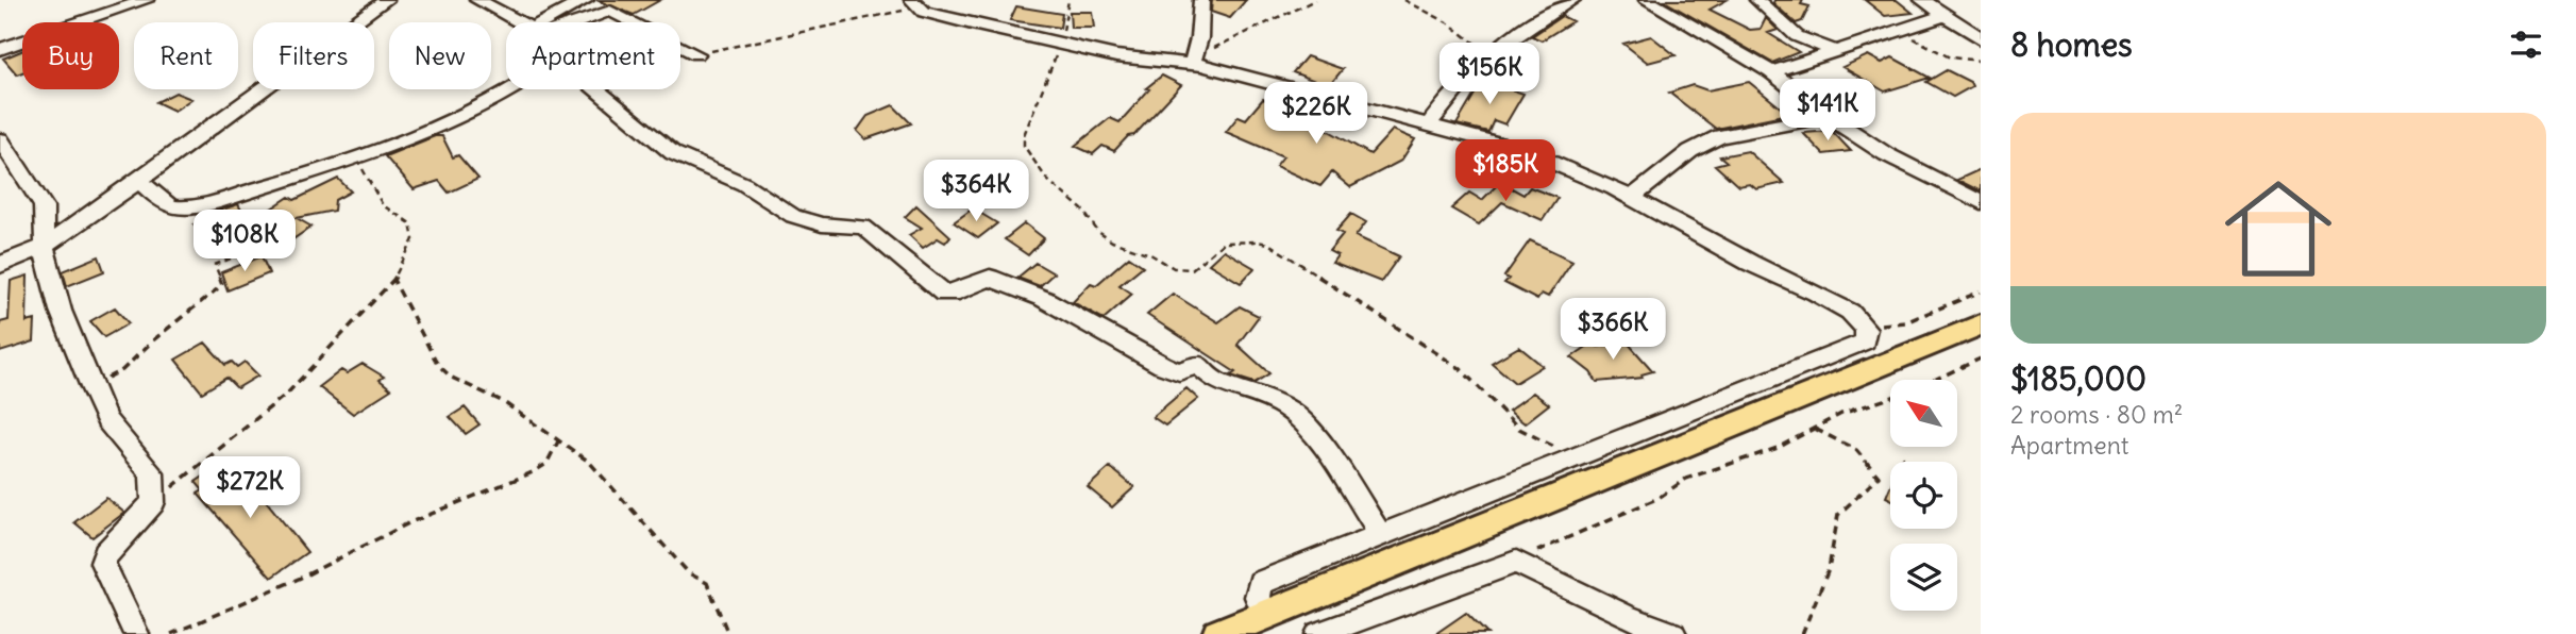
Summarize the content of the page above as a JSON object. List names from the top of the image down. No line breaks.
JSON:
{"north":"top left","page":{"heading":"8 homes","chip":["Buy","Rent","Filters","New","Apartment"],"price":["$156K","$141K","$226K","$185K","$364K","$108K","$366K","$272K"],"list":[{"name":"$185,000","note":"2 rooms · 80 m² · Apartment"}]}}
